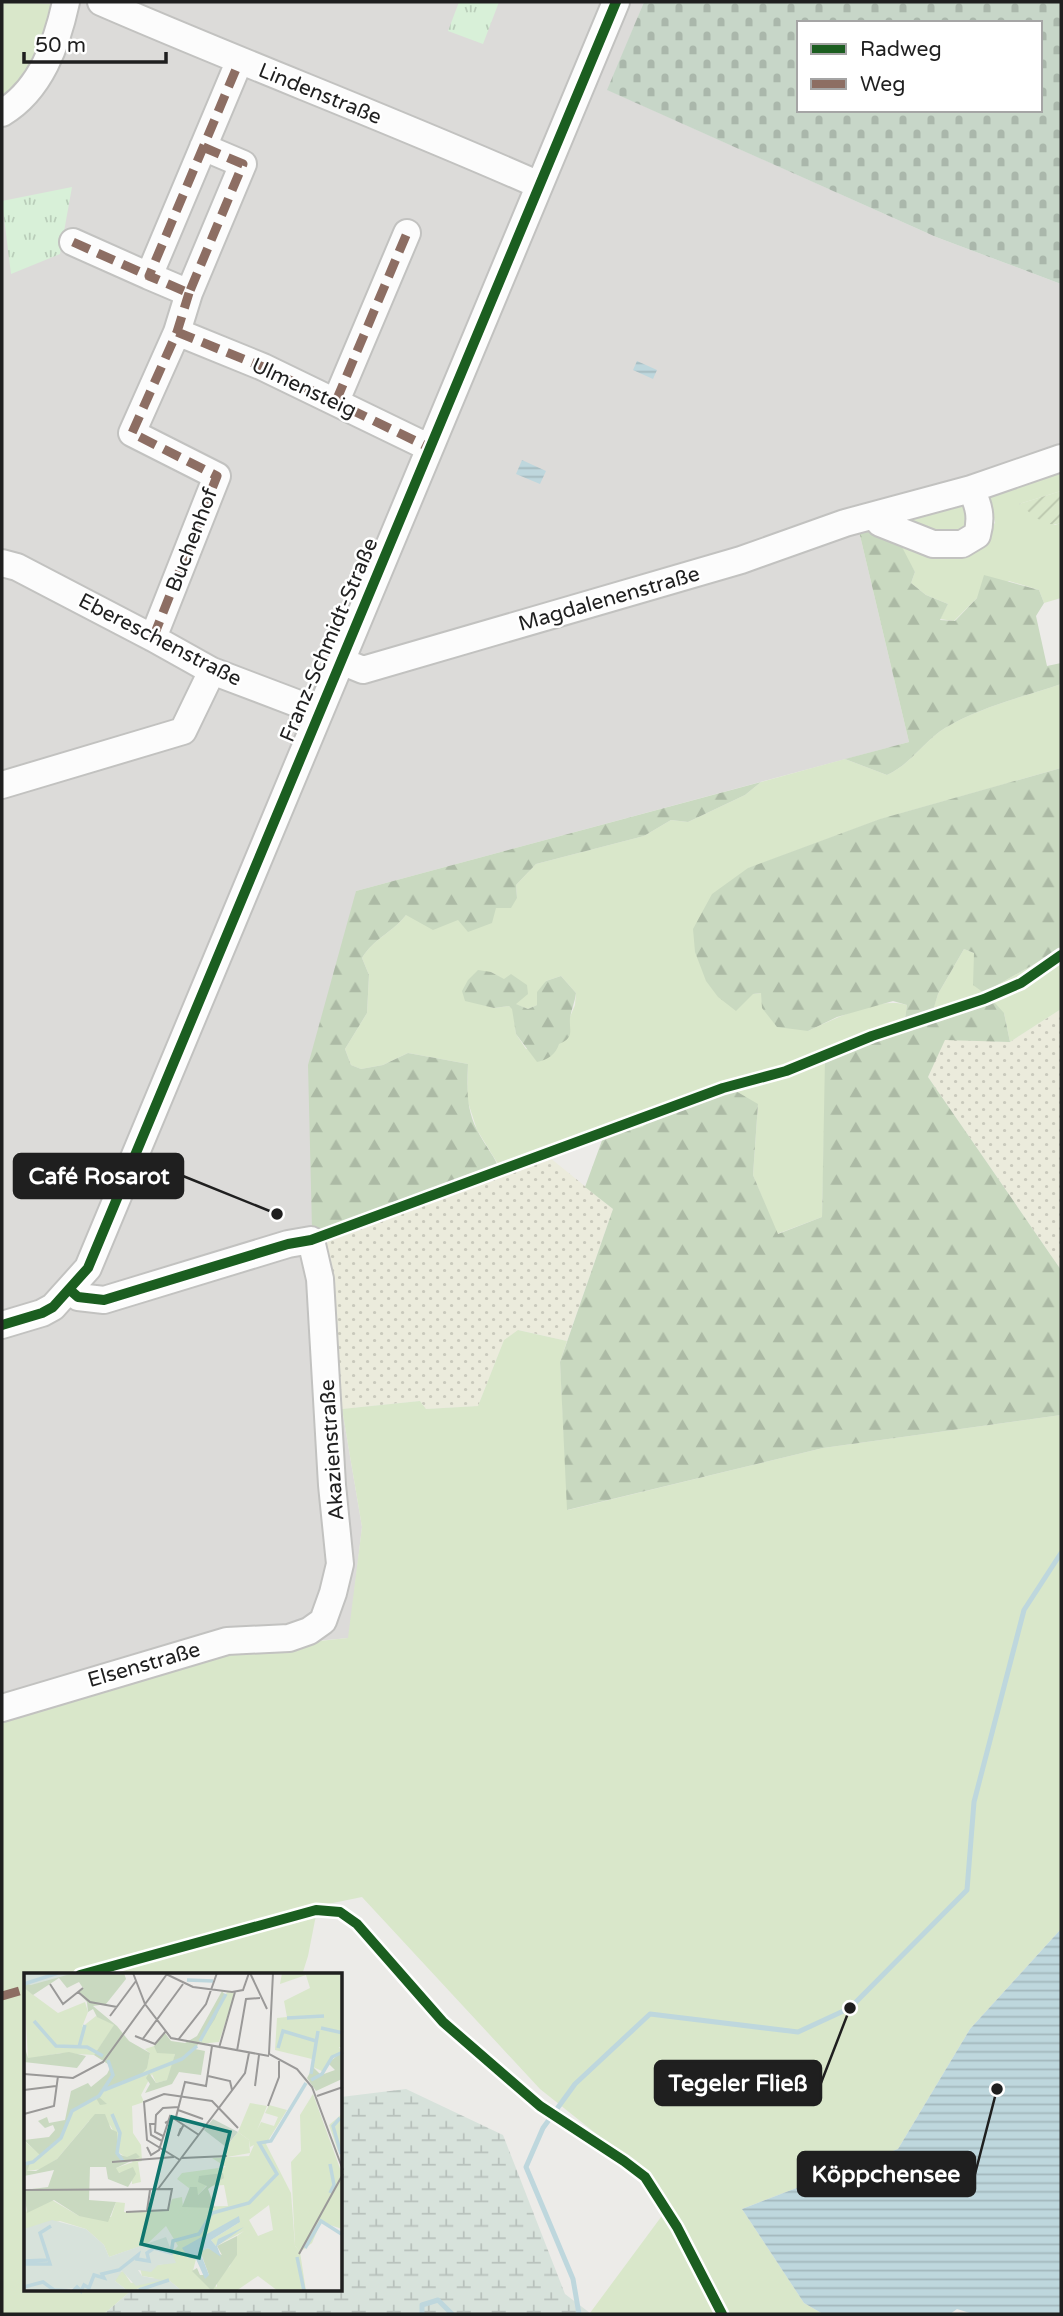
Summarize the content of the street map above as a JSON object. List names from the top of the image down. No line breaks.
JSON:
{"streets":{"street":["Lindenstraße","Ulmensteig","Buchenhof","Magdalenenstraße","Ebereschenstraße","Franz-Schmidt-Straße","Akazienstraße","Elsenstraße"]},"crossings":[["Lindenstraße","Franz-Schmidt-Straße"],["Ulmensteig","Buchenhof"],["Ulmensteig","Franz-Schmidt-Straße"],["Buchenhof","Ebereschenstraße"],["Magdalenenstraße","Franz-Schmidt-Straße"],["Ebereschenstraße","Franz-Schmidt-Straße"],["Franz-Schmidt-Straße","Akazienstraße"],["Akazienstraße","Elsenstraße"]],"places":["Café Rosarot","Tegeler Fließ","Köppchensee"],"legend":["Radweg","Weg"],"scale_bar":"50 m"}
